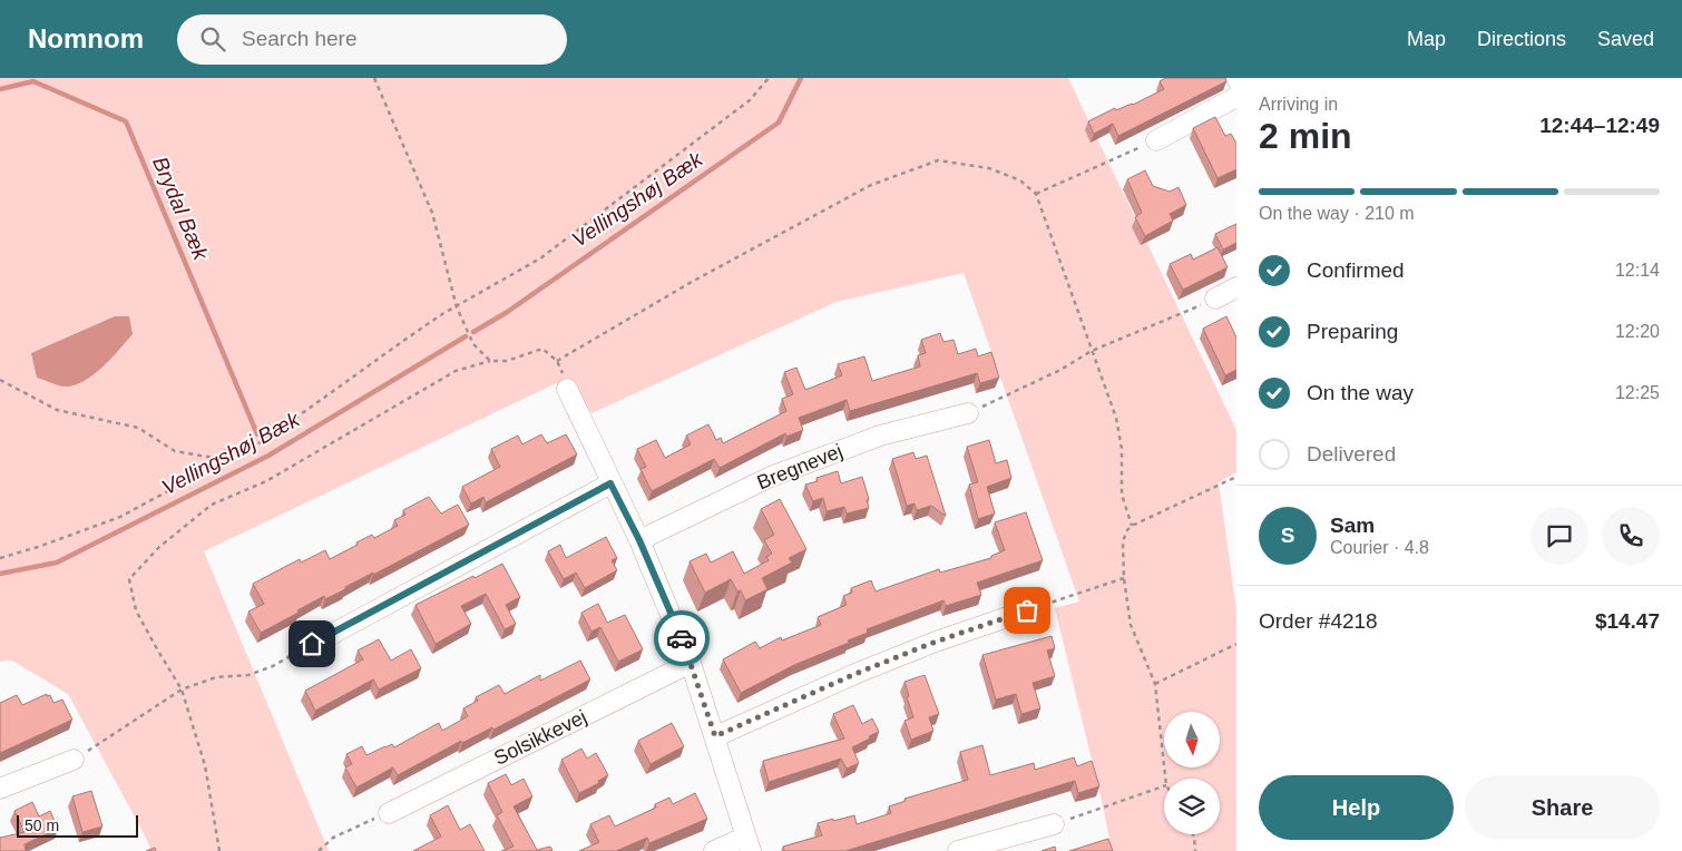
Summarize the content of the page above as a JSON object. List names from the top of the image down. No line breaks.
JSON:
{"streets":{"street":["Bregnevej","Solsikkevej"]},"water":["Vellingshøj Bæk","Brydal Bæk"],"scale_bar":"50 m","north":"bottom","page":{"header":"Nomnom","search":"Search here","nav":["Map","Directions","Saved"],"heading":["2 min","Arriving in","12:44–12:49"],"panel":["Sam","Courier · 4.8","Order #4218","$14.47"],"bar":"On the way · 210 m","list":[["Confirmed","12:14"],["Preparing","12:20"],["On the way","12:25"],"Delivered"],"round":"S","buttons":["Help","Share"],"scale":"50 m"}}
